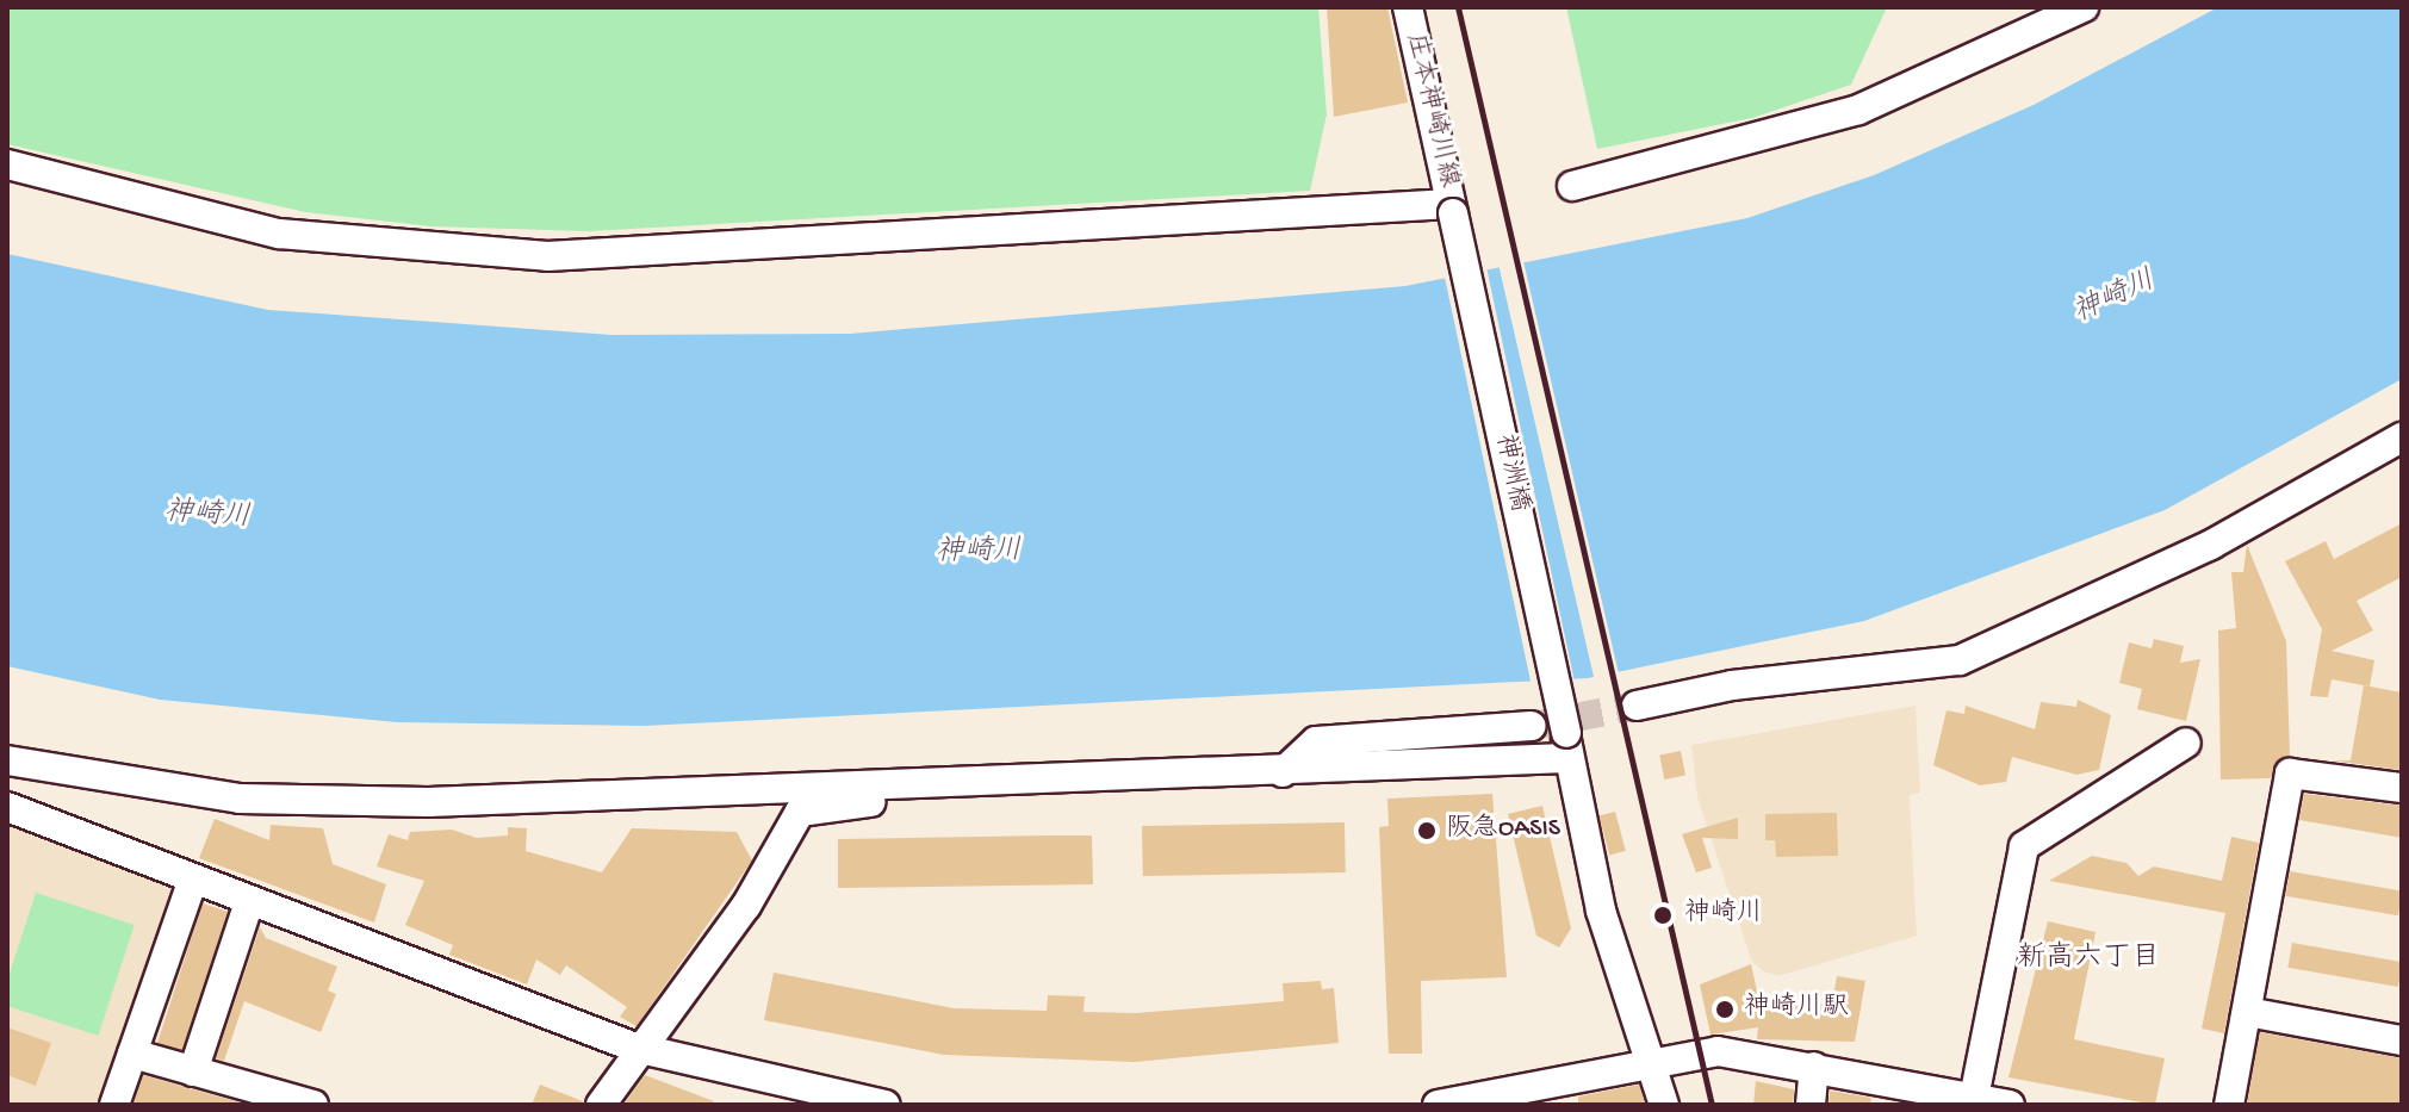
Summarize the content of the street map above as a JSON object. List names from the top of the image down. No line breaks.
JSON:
{"streets":{"street":["庄本神崎川線","神洲橋"]},"crossings":[["庄本神崎川線","神洲橋"]],"districts":["新高六丁目"],"water":["神崎川"],"places":["阪急OASIS","神崎川","神崎川駅"]}
